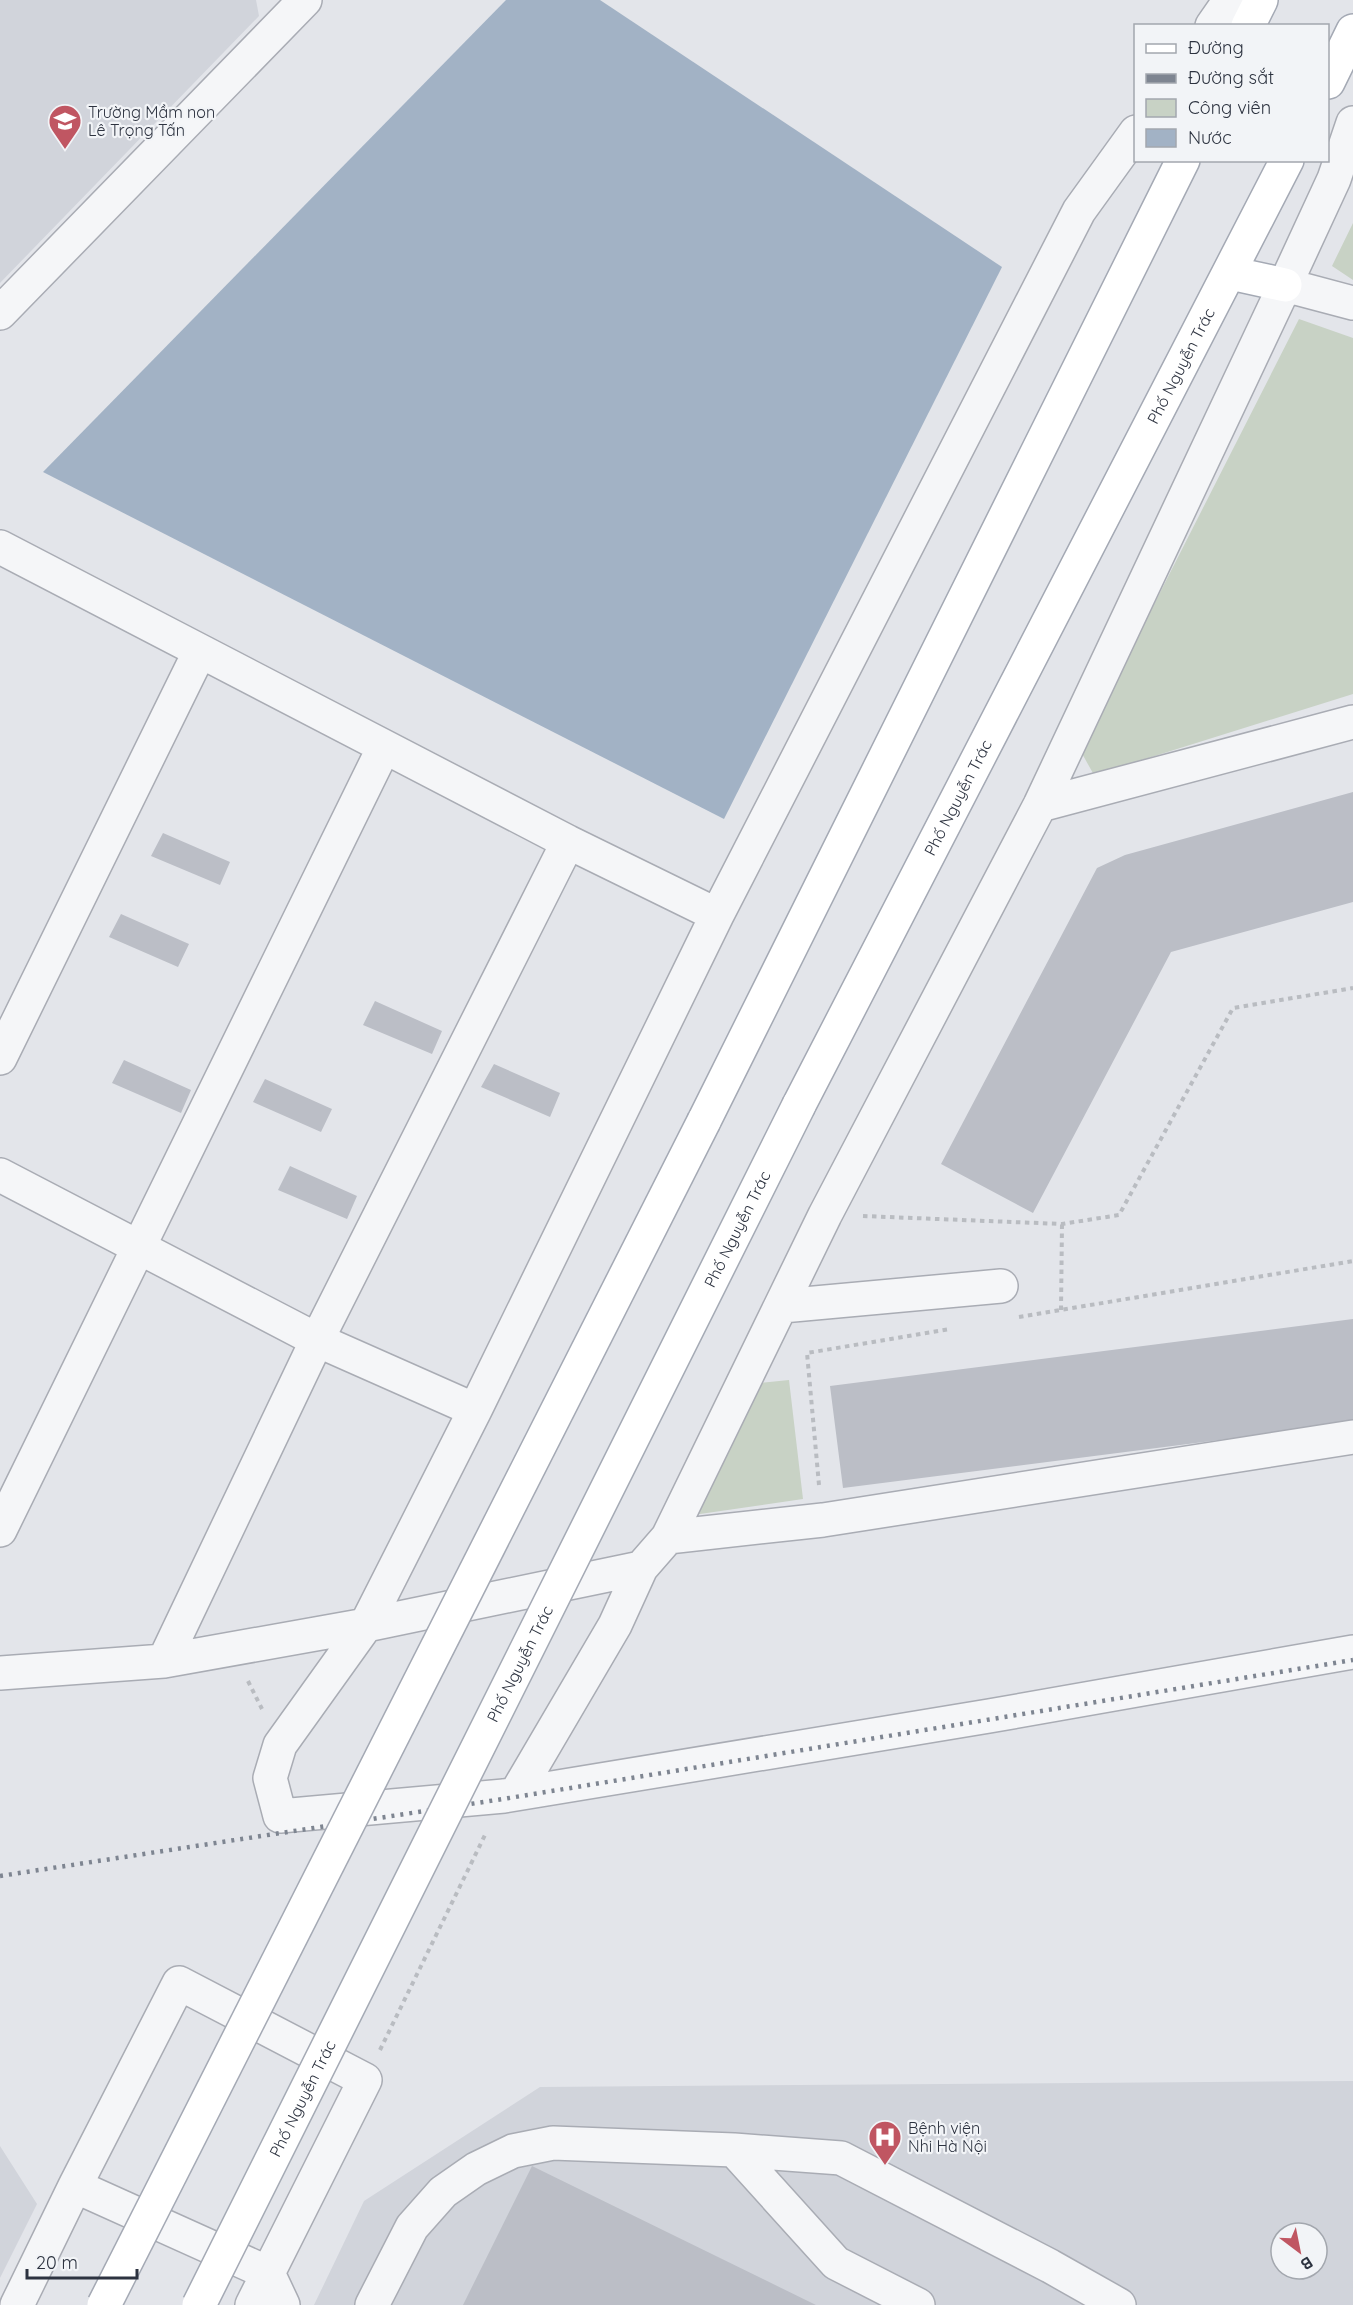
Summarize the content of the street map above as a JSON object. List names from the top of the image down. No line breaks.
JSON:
{"streets":{"main road":["Phố Nguyễn Trác"]},"places":{"school or university":["Trường Mầm non Lê Trọng Tấn"],"hospital":["Bệnh viện Nhi Hà Nội"]},"legend":["Đường","Đường sắt","Công viên","Nước"],"scale_bar":"20 m","north":"bottom right"}
